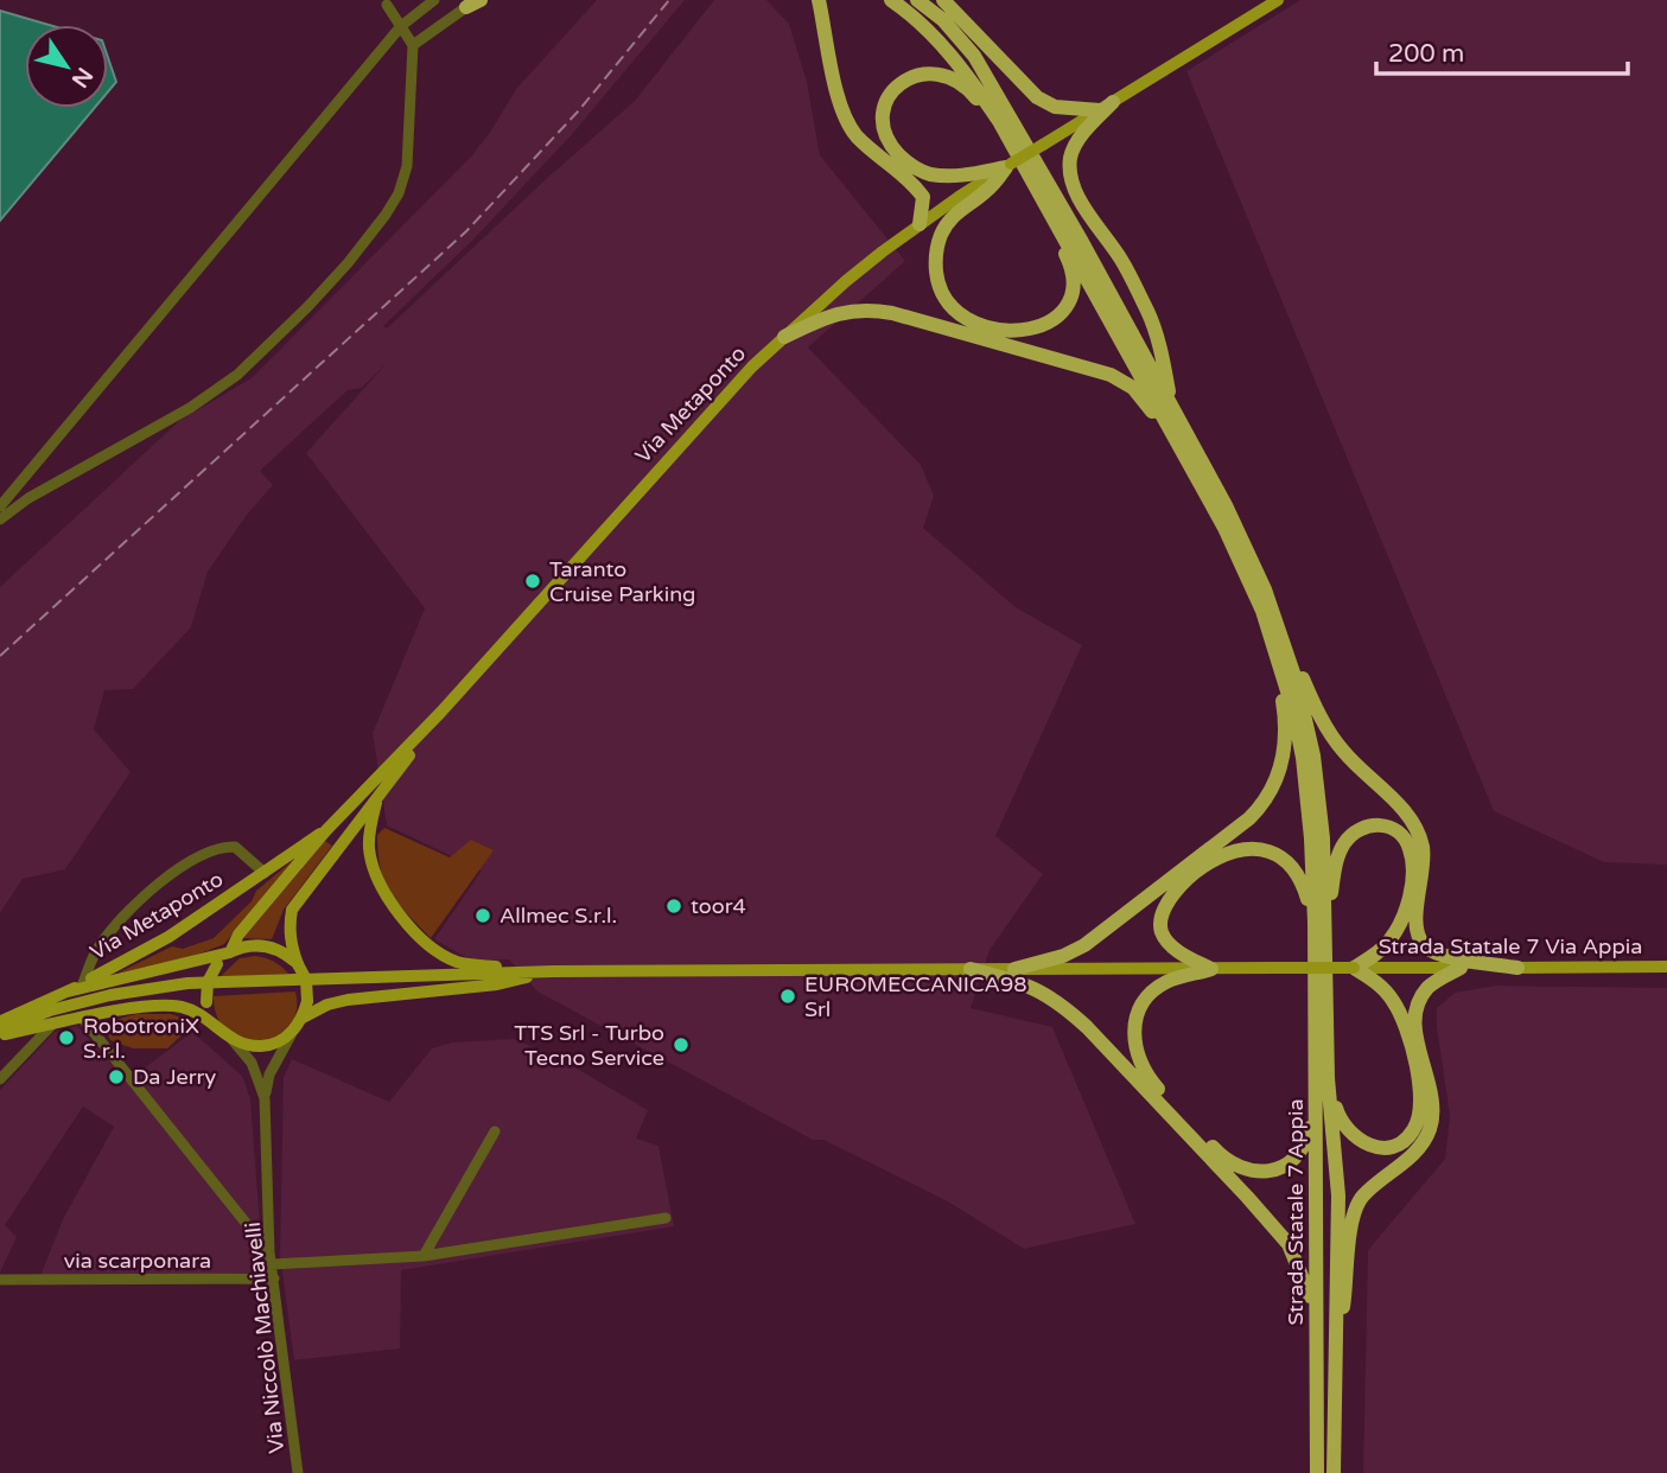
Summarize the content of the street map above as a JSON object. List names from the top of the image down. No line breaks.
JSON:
{"streets":{"highway":["Strada Statale 7 Appia"],"main road":["Via Metaponto","Strada Statale 7 Via Appia"],"street":["via scarponara","Via Niccolò Machiavelli"]},"crossings":[["via scarponara","Via Niccolò Machiavelli"]],"places":["Taranto Cruise Parking","toor4","Allmec S.r.l.","EUROMECCANICA98 Srl","RobotroniX S.r.l.","TTS Srl - Turbo Tecno Service","Da Jerry"],"scale_bar":"200 m","north":"bottom right"}
